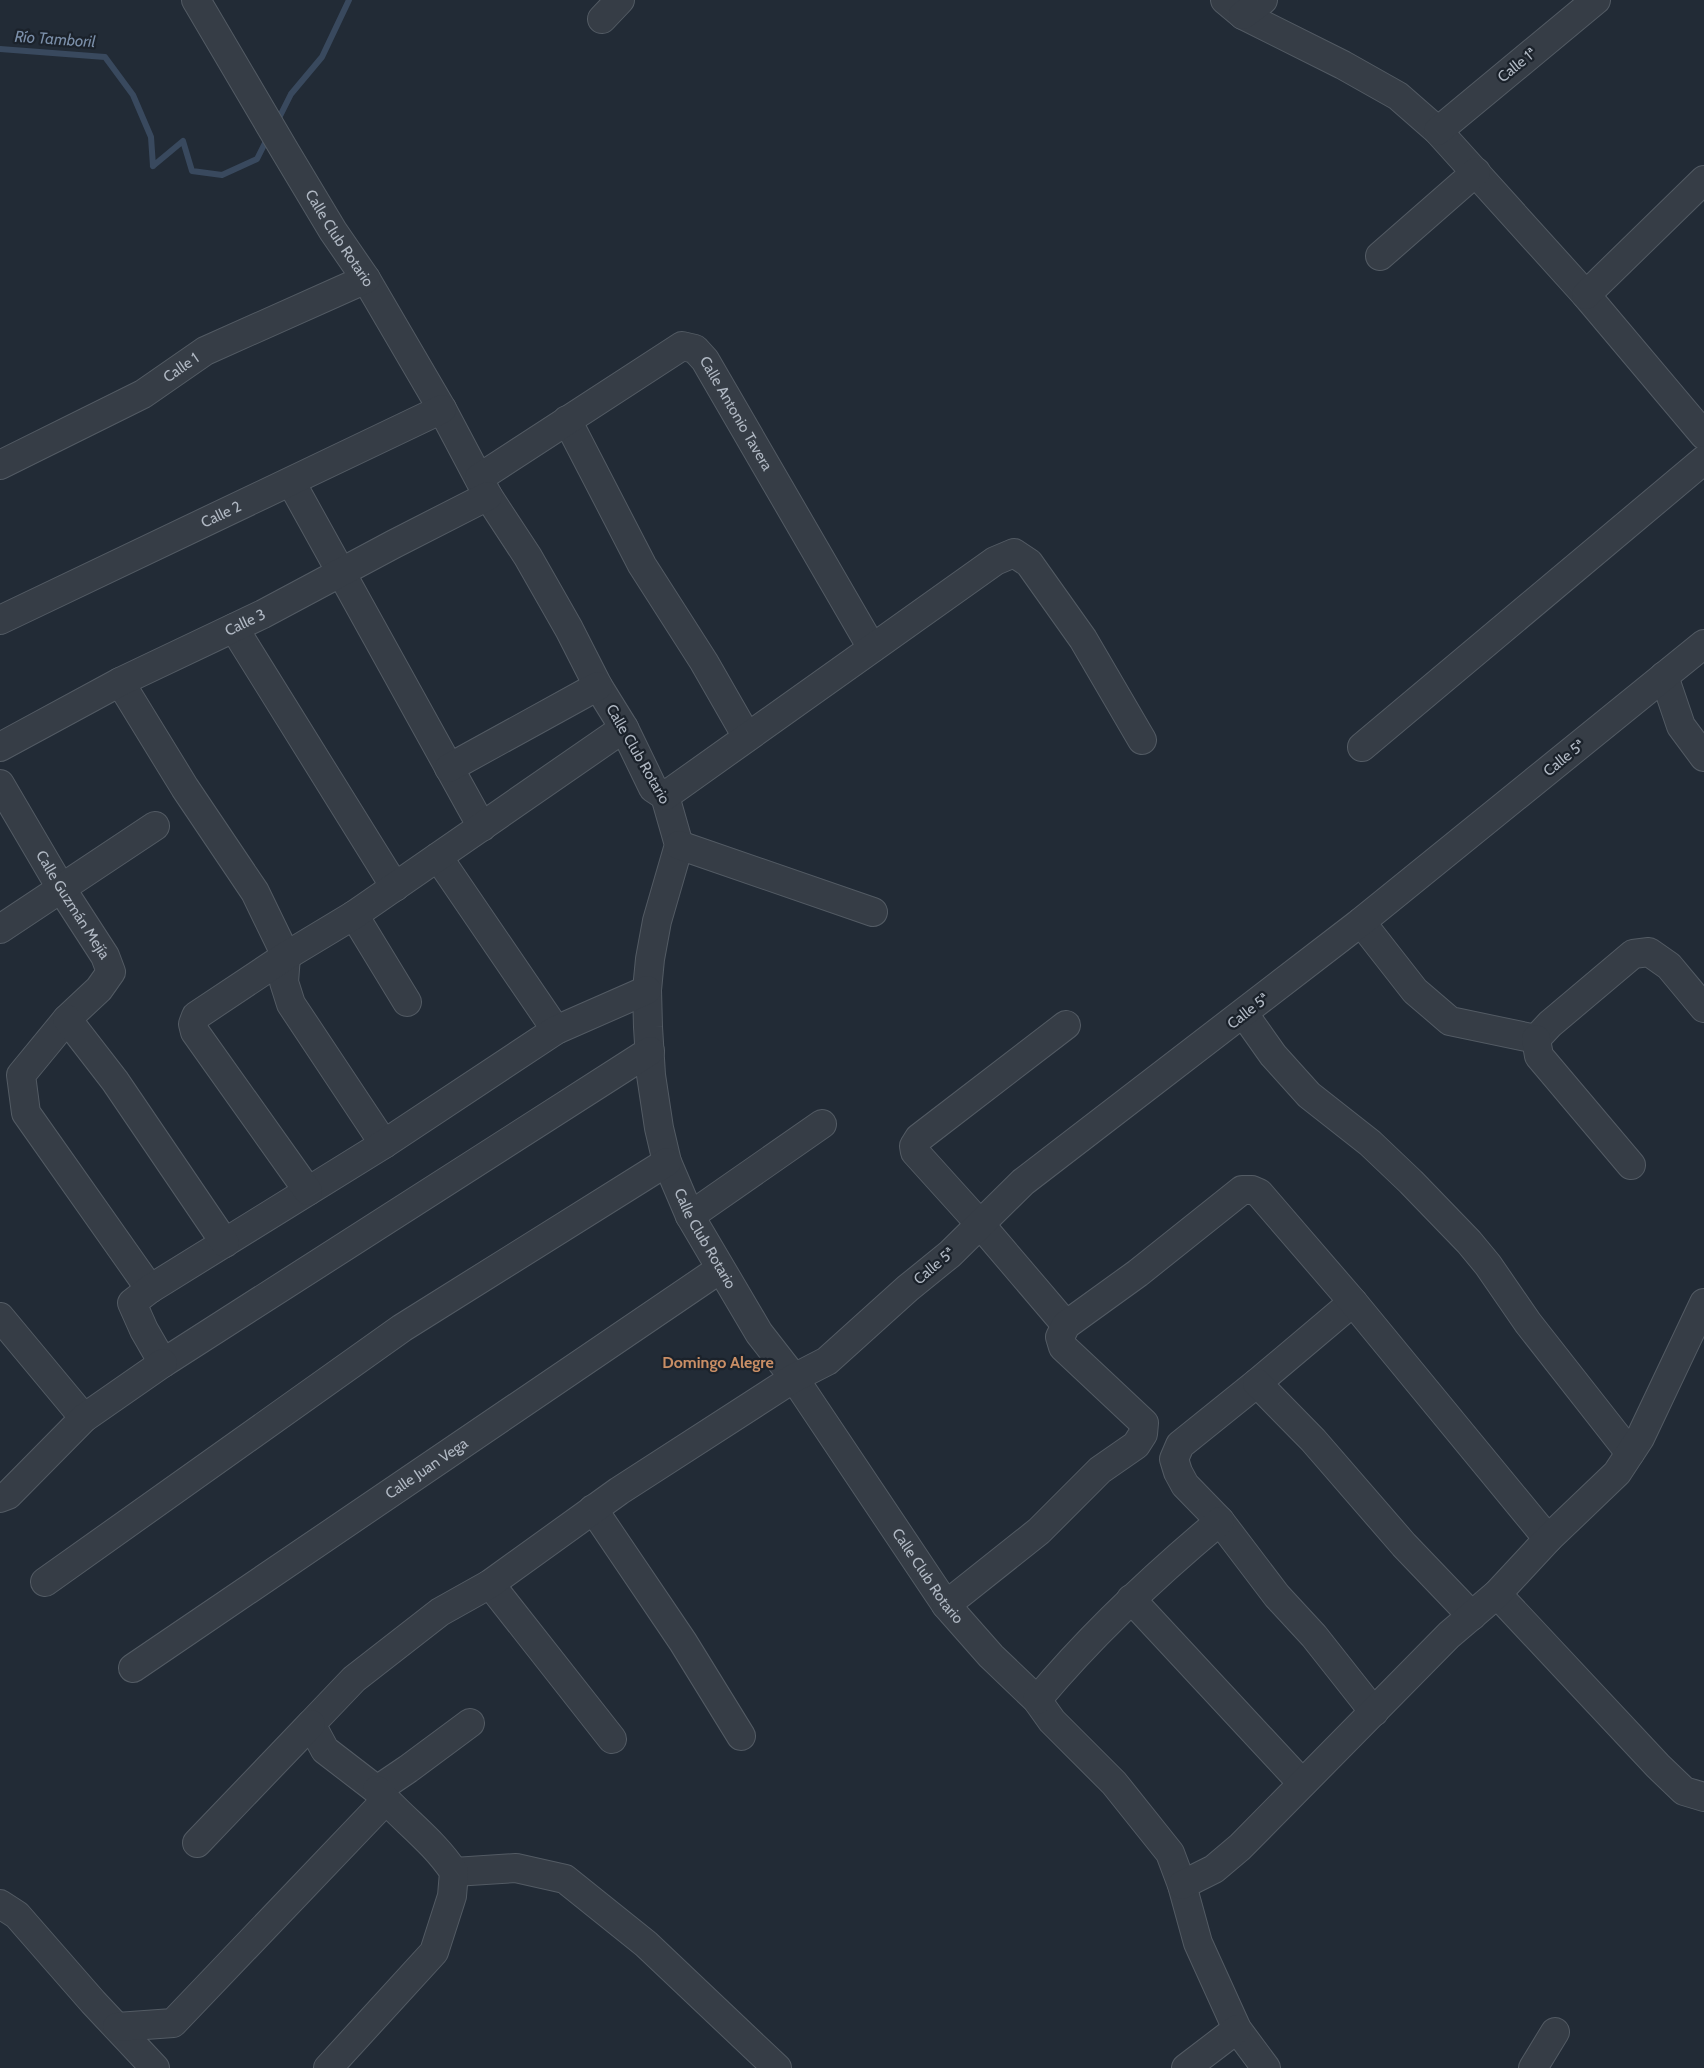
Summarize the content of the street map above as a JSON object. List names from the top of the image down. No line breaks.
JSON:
{"streets":{"street":["Calle 1ª","Calle Club Rotario","Calle 1","Calle Antonio Tavera","Calle 2","Calle 3","Calle 5ª","Calle Guzmán Mejía","Calle Juan Vega"]},"crossings":[["Calle Club Rotario","Calle 1"],["Calle Club Rotario","Calle Antonio Tavera"],["Calle Club Rotario","Calle 2"],["Calle Club Rotario","Calle 3"],["Calle Club Rotario","Calle 5ª"],["Calle Club Rotario","Calle Juan Vega"],["Calle Antonio Tavera","Calle 3"]],"districts":["Domingo Alegre"],"water":["Río Tamboril"]}
